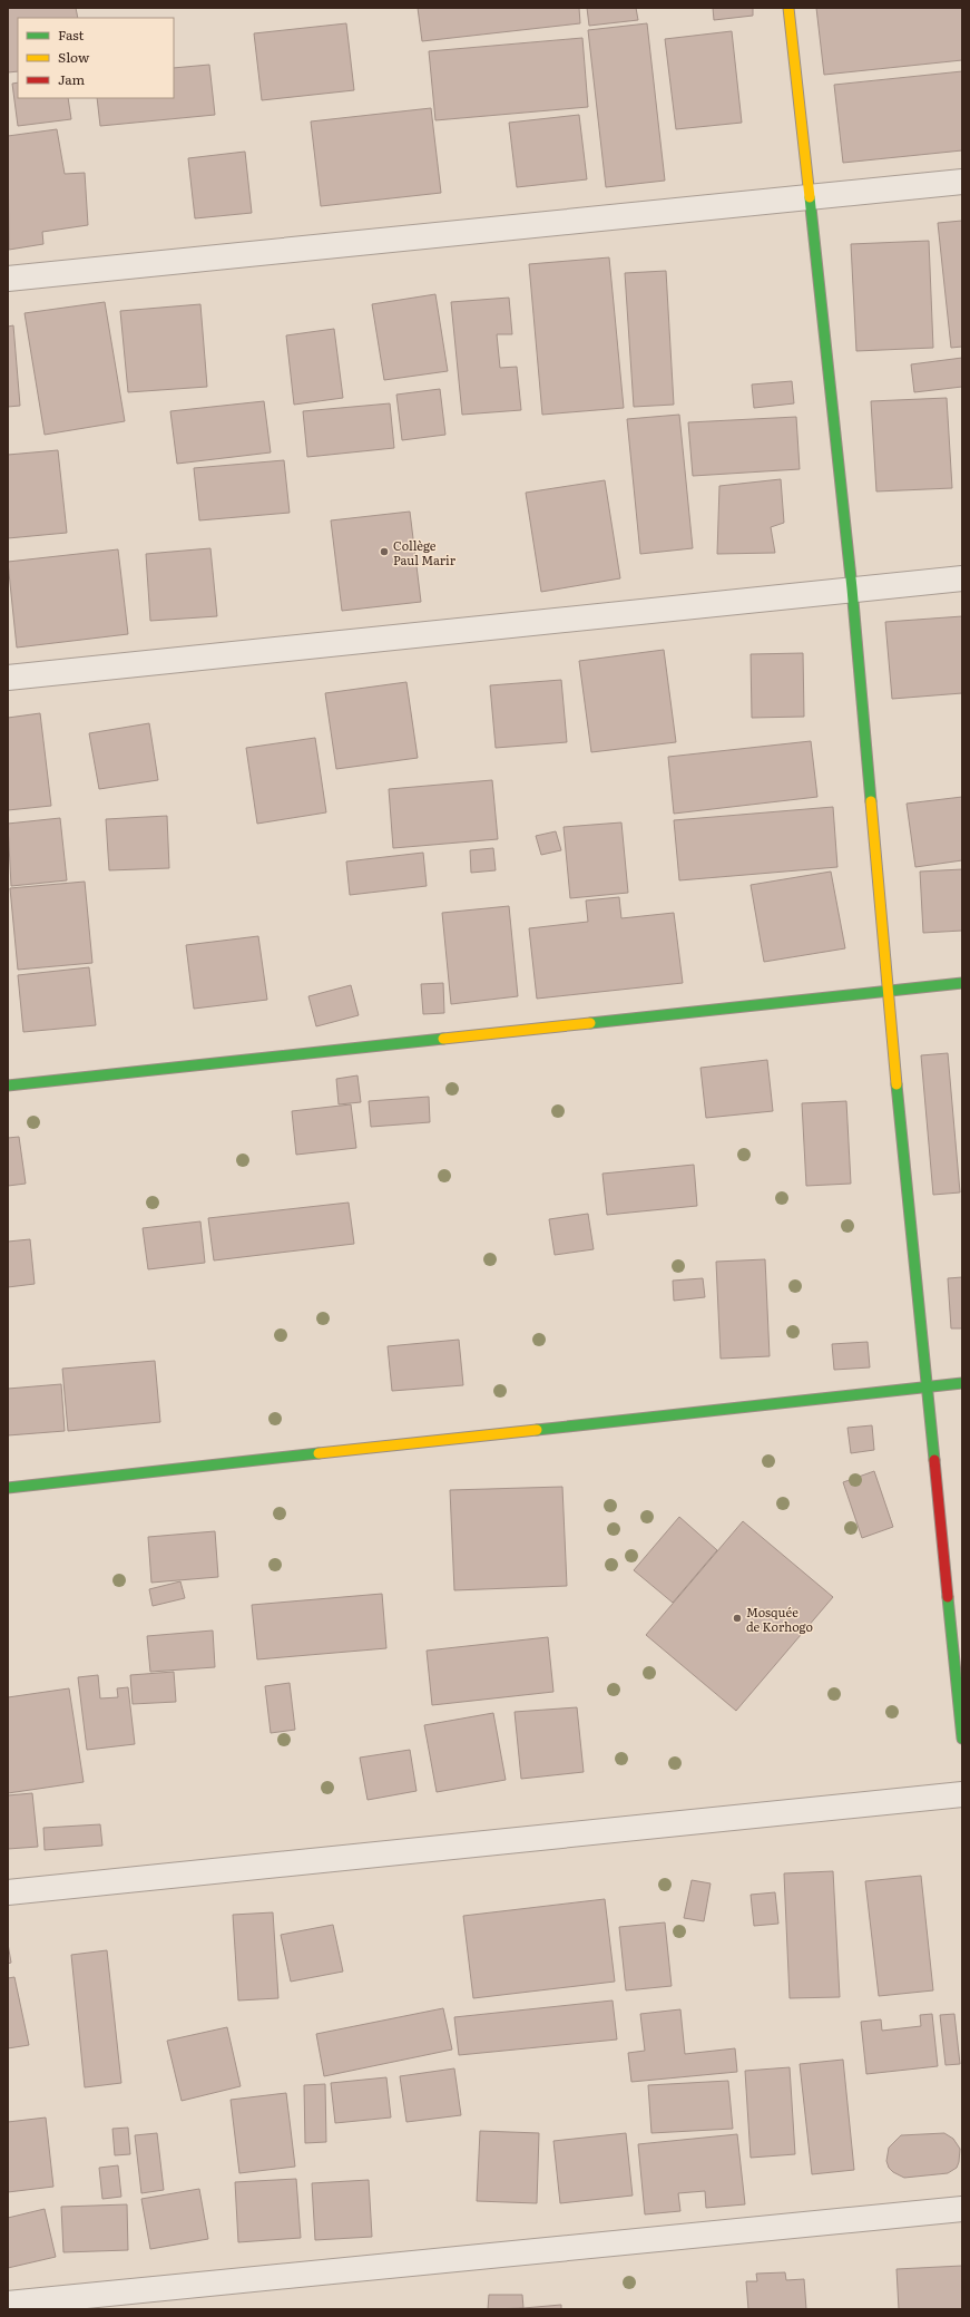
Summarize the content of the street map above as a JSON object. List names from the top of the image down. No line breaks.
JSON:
{"places":["Collège Paul Marir","Mosquée de Korhogo"],"legend":["Fast","Slow","Jam"]}
